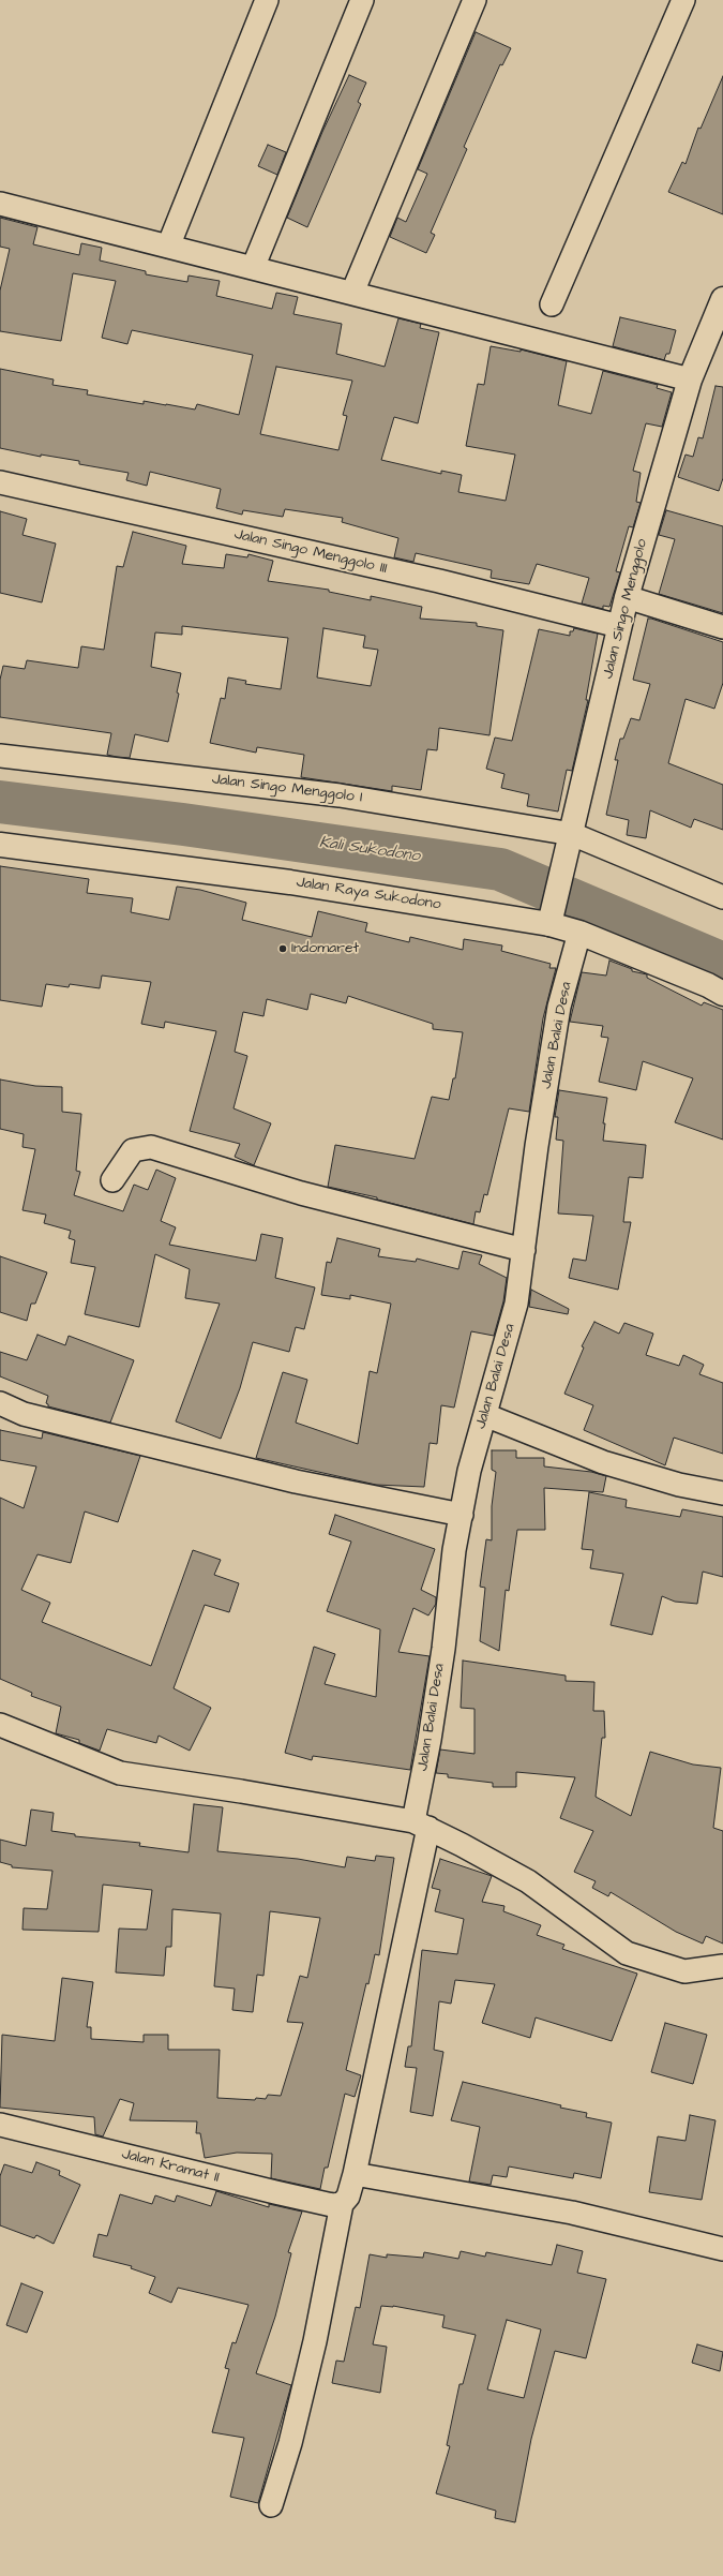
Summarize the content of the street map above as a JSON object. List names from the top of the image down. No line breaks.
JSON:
{"streets":{"main road":["Jalan Singo Menggolo","Jalan Raya Sukodono"],"street":["Jalan Singo Menggolo III","Jalan Singo Menggolo I","Jalan Balai Desa","Jalan Kramat II"]},"crossings":[["Jalan Singo Menggolo III","Jalan Singo Menggolo"],["Jalan Singo Menggolo","Jalan Singo Menggolo I"],["Jalan Singo Menggolo","Jalan Raya Sukodono"],["Jalan Raya Sukodono","Jalan Balai Desa"],["Jalan Balai Desa","Jalan Kramat II"]],"water":["Kali Sukodono"],"places":["Indomaret"]}
